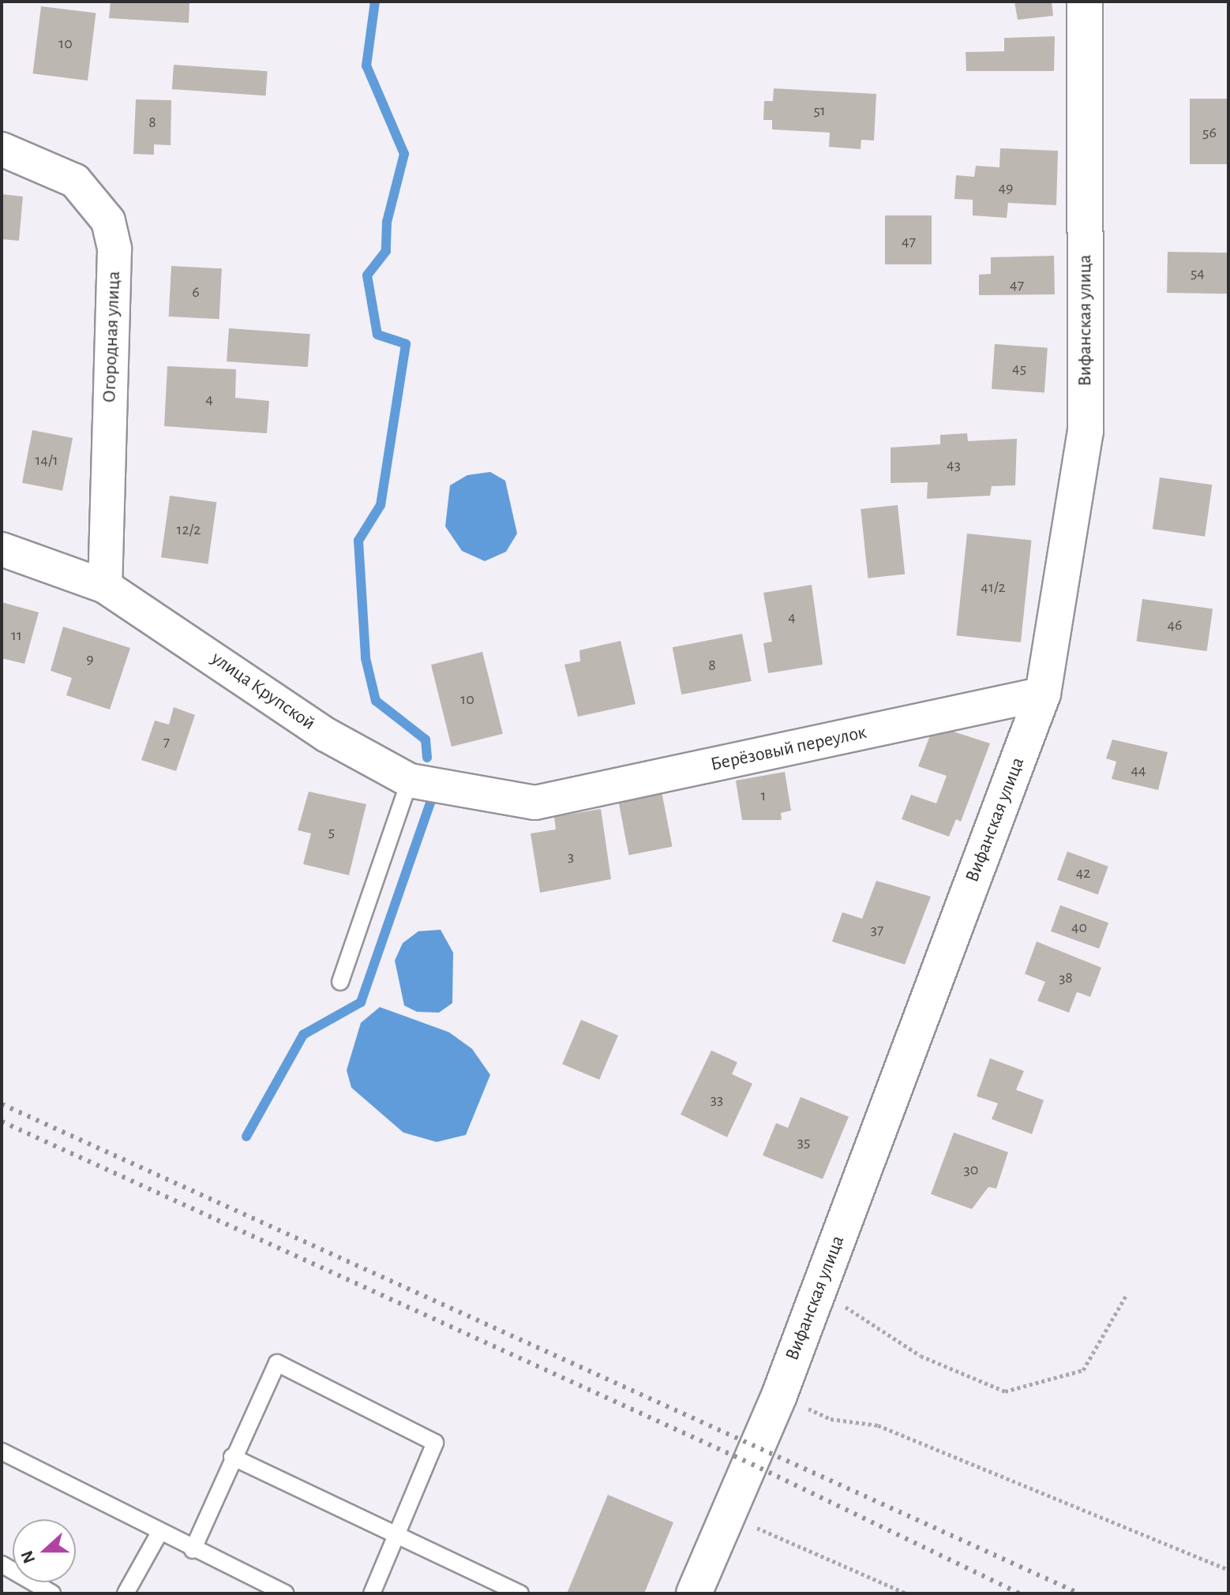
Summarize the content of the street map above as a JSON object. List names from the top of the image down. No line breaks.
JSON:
{"streets":{"main road":["Вифанская улица"],"street":["Огородная улица","улица Крупской","Берёзовый переулок"]},"crossings":[["Вифанская улица","Берёзовый переулок"],["Огородная улица","улица Крупской"],["улица Крупской","Берёзовый переулок"]],"house_numbers":["10","51","8","56","49","47","54","47","6","45","4","14/1","43","12/2","41/2","4","46","11","9","8","10","7","44","1","5","3","42","40","37","38","33","35","30"],"north":"left"}
